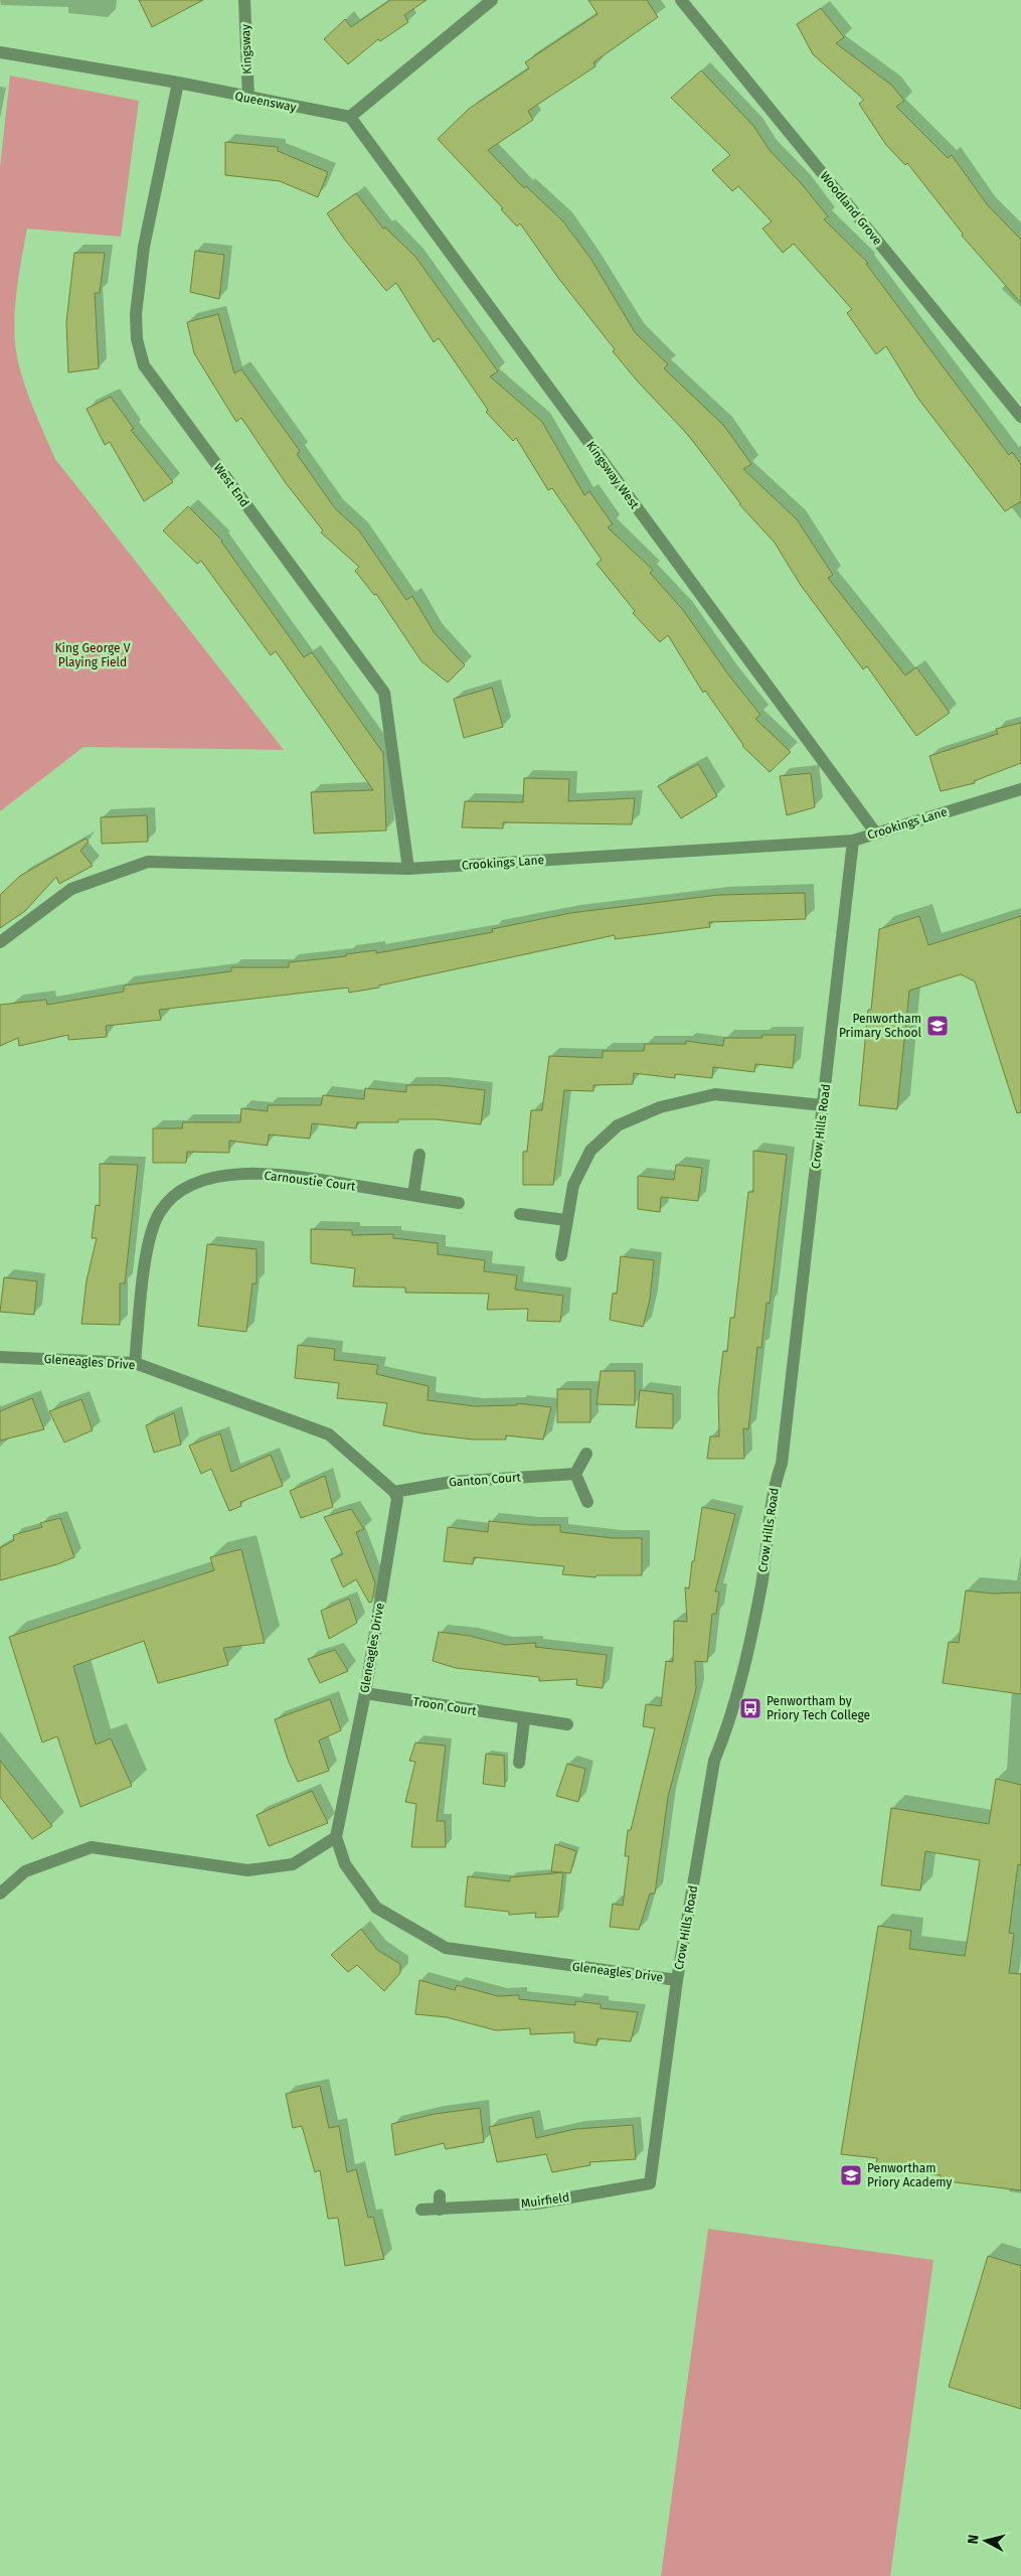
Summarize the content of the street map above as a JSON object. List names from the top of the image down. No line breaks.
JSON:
{"streets":{"street":["Kingsway","Queensway","Woodland Grove","Kingsway West","West End","Crookings Lane","Crow Hills Road","Carnoustie Court","Gleneagles Drive","Ganton Court","Troon Court","Muirfield"]},"crossings":[["Kingsway","Queensway"],["Queensway","Kingsway West"],["Queensway","West End"],["Kingsway West","Crookings Lane"],["West End","Crookings Lane"],["Crookings Lane","Crow Hills Road"],["Crow Hills Road","Gleneagles Drive"],["Crow Hills Road","Muirfield"],["Carnoustie Court","Gleneagles Drive"],["Gleneagles Drive","Ganton Court"],["Gleneagles Drive","Troon Court"]],"parks":["King George V Playing Field"],"places":{"school or university":["Penwortham Primary School","Penwortham Priory Academy"],"bus stop":["Penwortham by Priory Tech College"]},"north":"left"}
